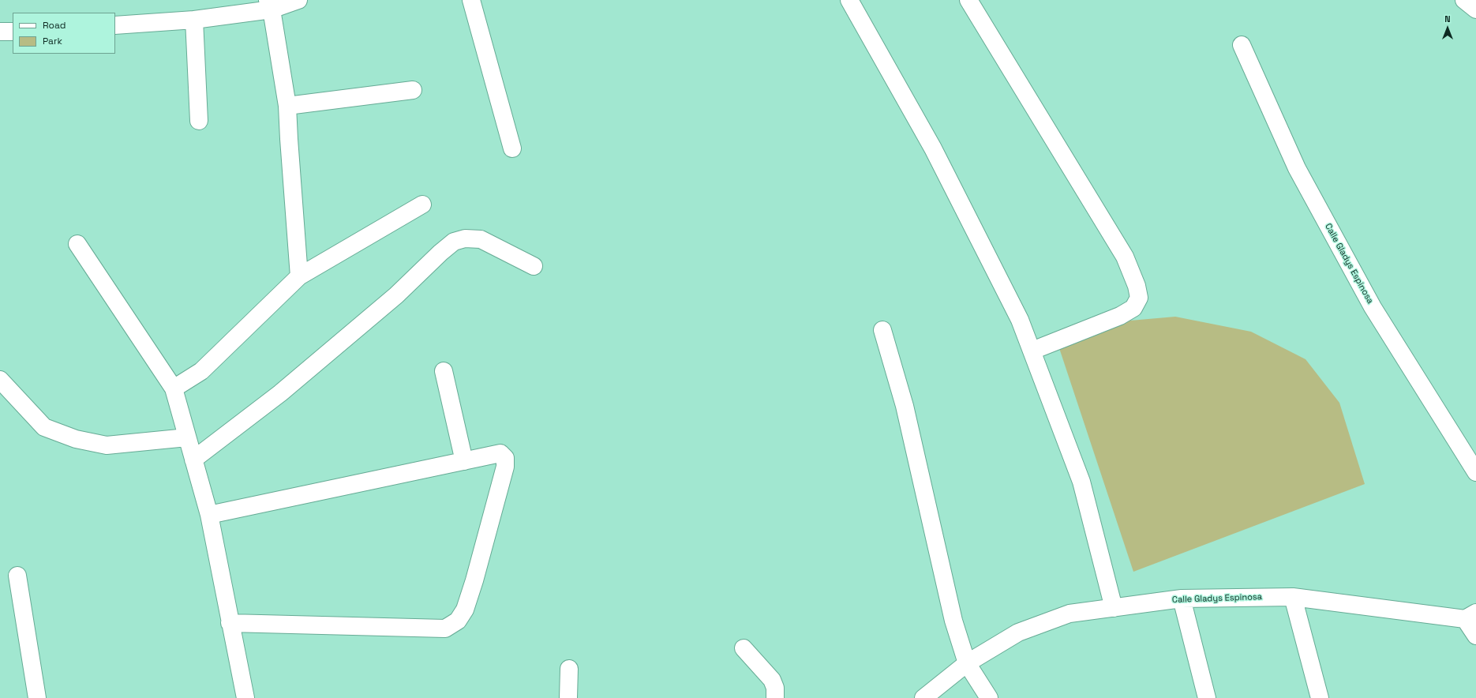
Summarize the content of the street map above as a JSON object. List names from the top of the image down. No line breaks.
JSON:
{"streets":{"street":["Calle Gladys Espinosa"]},"legend":["Road","Park"],"north":"top"}
